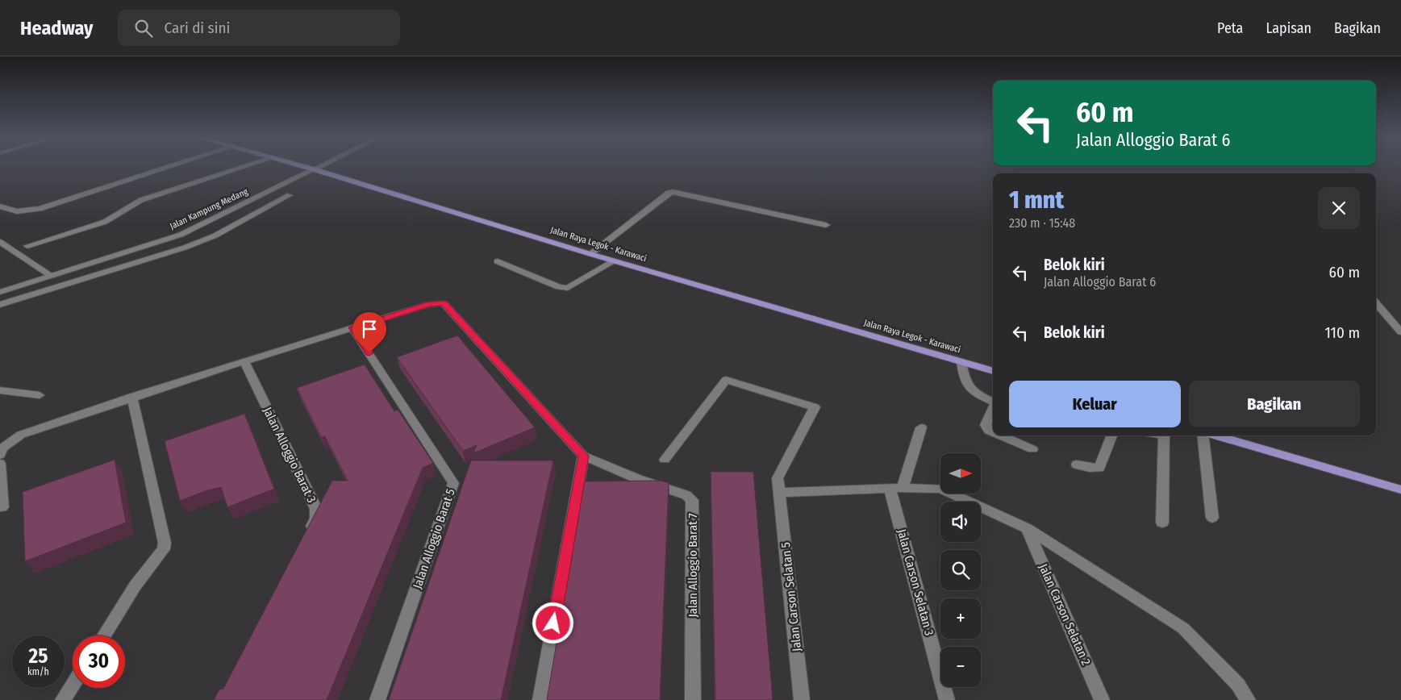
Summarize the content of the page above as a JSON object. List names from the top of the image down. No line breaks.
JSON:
{"streets":{"main road":["Jalan Raya Legok - Karawaci"],"street":["Jalan Kampung Medang","Jalan Alloggio Barat 3","Jalan Alloggio Barat 5","Jalan Alloggio Barat 7","Jalan Carson Selatan 3","Jalan Carson Selatan 5","Jalan Carson Selatan 2"]},"crossings":[["Jalan Kampung Medang","Jalan Raya Legok - Karawaci"]],"north":"right","page":{"header":"Headway","search":"Cari di sini","nav":["Peta","Lapisan","Bagikan"],"turn":["60 m","Jalan Alloggio Barat 6"],"heading":["1 mnt","230 m · 15:48"],"list":[{"name":"Belok kiri","note":"Jalan Alloggio Barat 6","value":"60 m"},{"name":"Belok kiri","value":"110 m"}],"buttons":["Keluar","Bagikan"],"map_buttons":["+","−"],"speed":"25 km/h","limit":"30"}}
